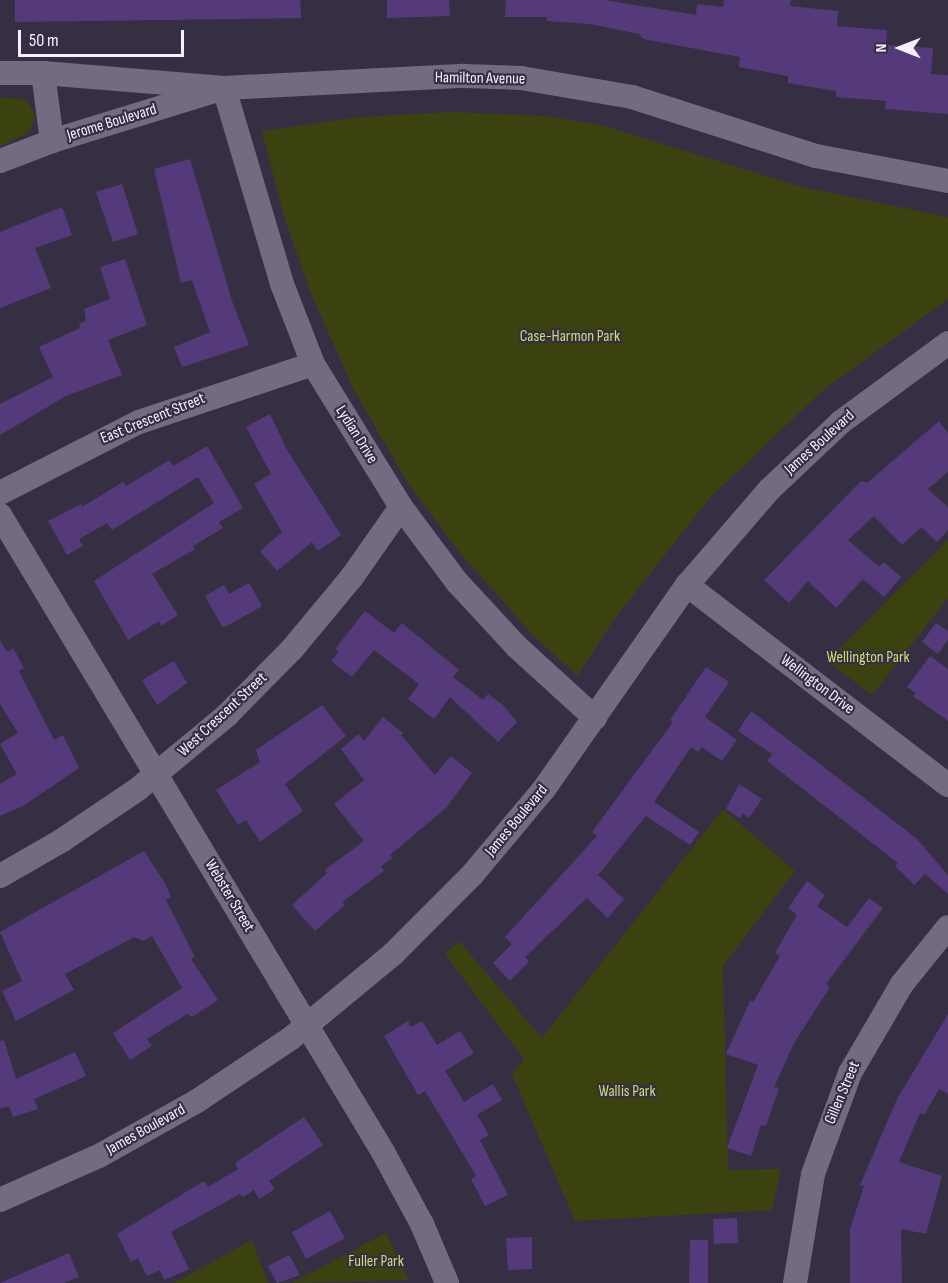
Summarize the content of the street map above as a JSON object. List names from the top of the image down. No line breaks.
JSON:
{"streets":{"street":["Hamilton Avenue","Jerome Boulevard","East Crescent Street","Lydian Drive","James Boulevard","Wellington Drive","West Crescent Street","Webster Street","Gillen Street"]},"crossings":[["Hamilton Avenue","Jerome Boulevard"],["Hamilton Avenue","Lydian Drive"],["Jerome Boulevard","Lydian Drive"],["East Crescent Street","Lydian Drive"],["Lydian Drive","James Boulevard"],["Lydian Drive","West Crescent Street"],["James Boulevard","Wellington Drive"],["James Boulevard","Webster Street"],["West Crescent Street","Webster Street"]],"parks":["Case-Harmon Park","Wellington Park","Wallis Park","Fuller Park"],"scale_bar":"50 m","north":"left"}
